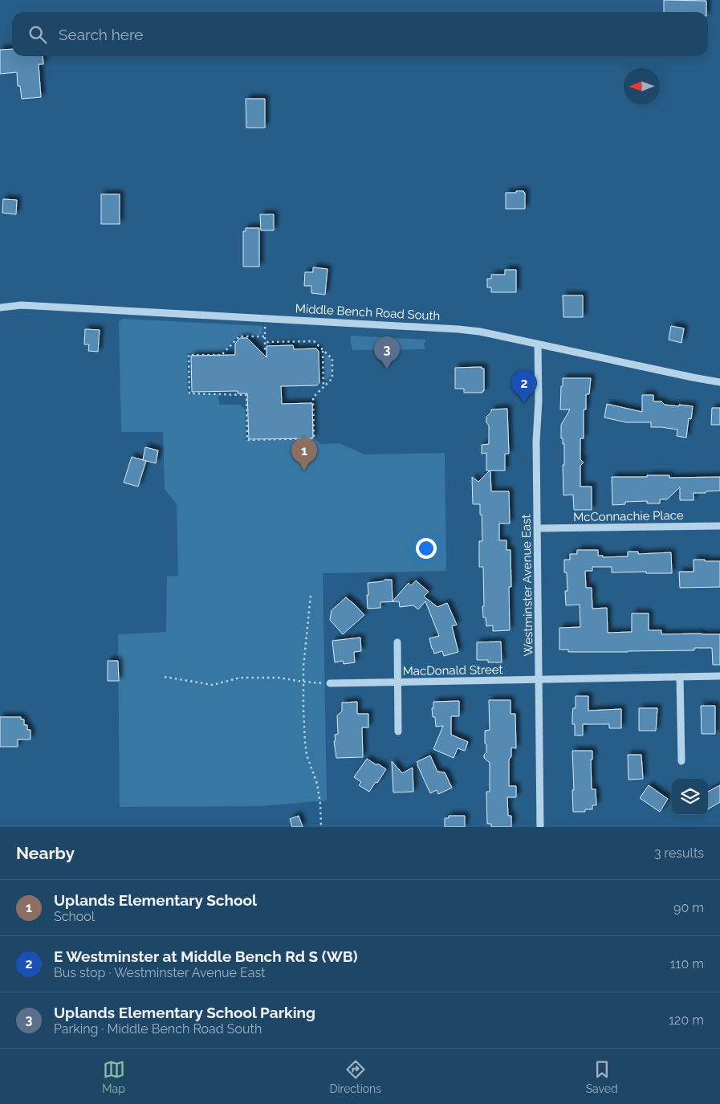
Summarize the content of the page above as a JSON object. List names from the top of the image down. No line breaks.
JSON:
{"streets":{"street":["Middle Bench Road South","McConnachie Place","Westminster Avenue East","MacDonald Street"]},"crossings":[["Middle Bench Road South","Westminster Avenue East"],["McConnachie Place","Westminster Avenue East"],["Westminster Avenue East","MacDonald Street"]],"north":"left","page":{"search":"Search here","pins":["3","2","1"],"heading":["Nearby","3 results"],"list":[{"mark":"1","name":"Uplands Elementary School","note":"School","value":"90 m"},{"mark":"2","name":"E Westminster at Middle Bench Rd S (WB)","note":"Bus stop · Westminster Avenue East","value":"110 m"},{"mark":"3","name":"Uplands Elementary School Parking","note":"Parking · Middle Bench Road South","value":"120 m"}],"nav":["Map","Directions","Saved"]}}
